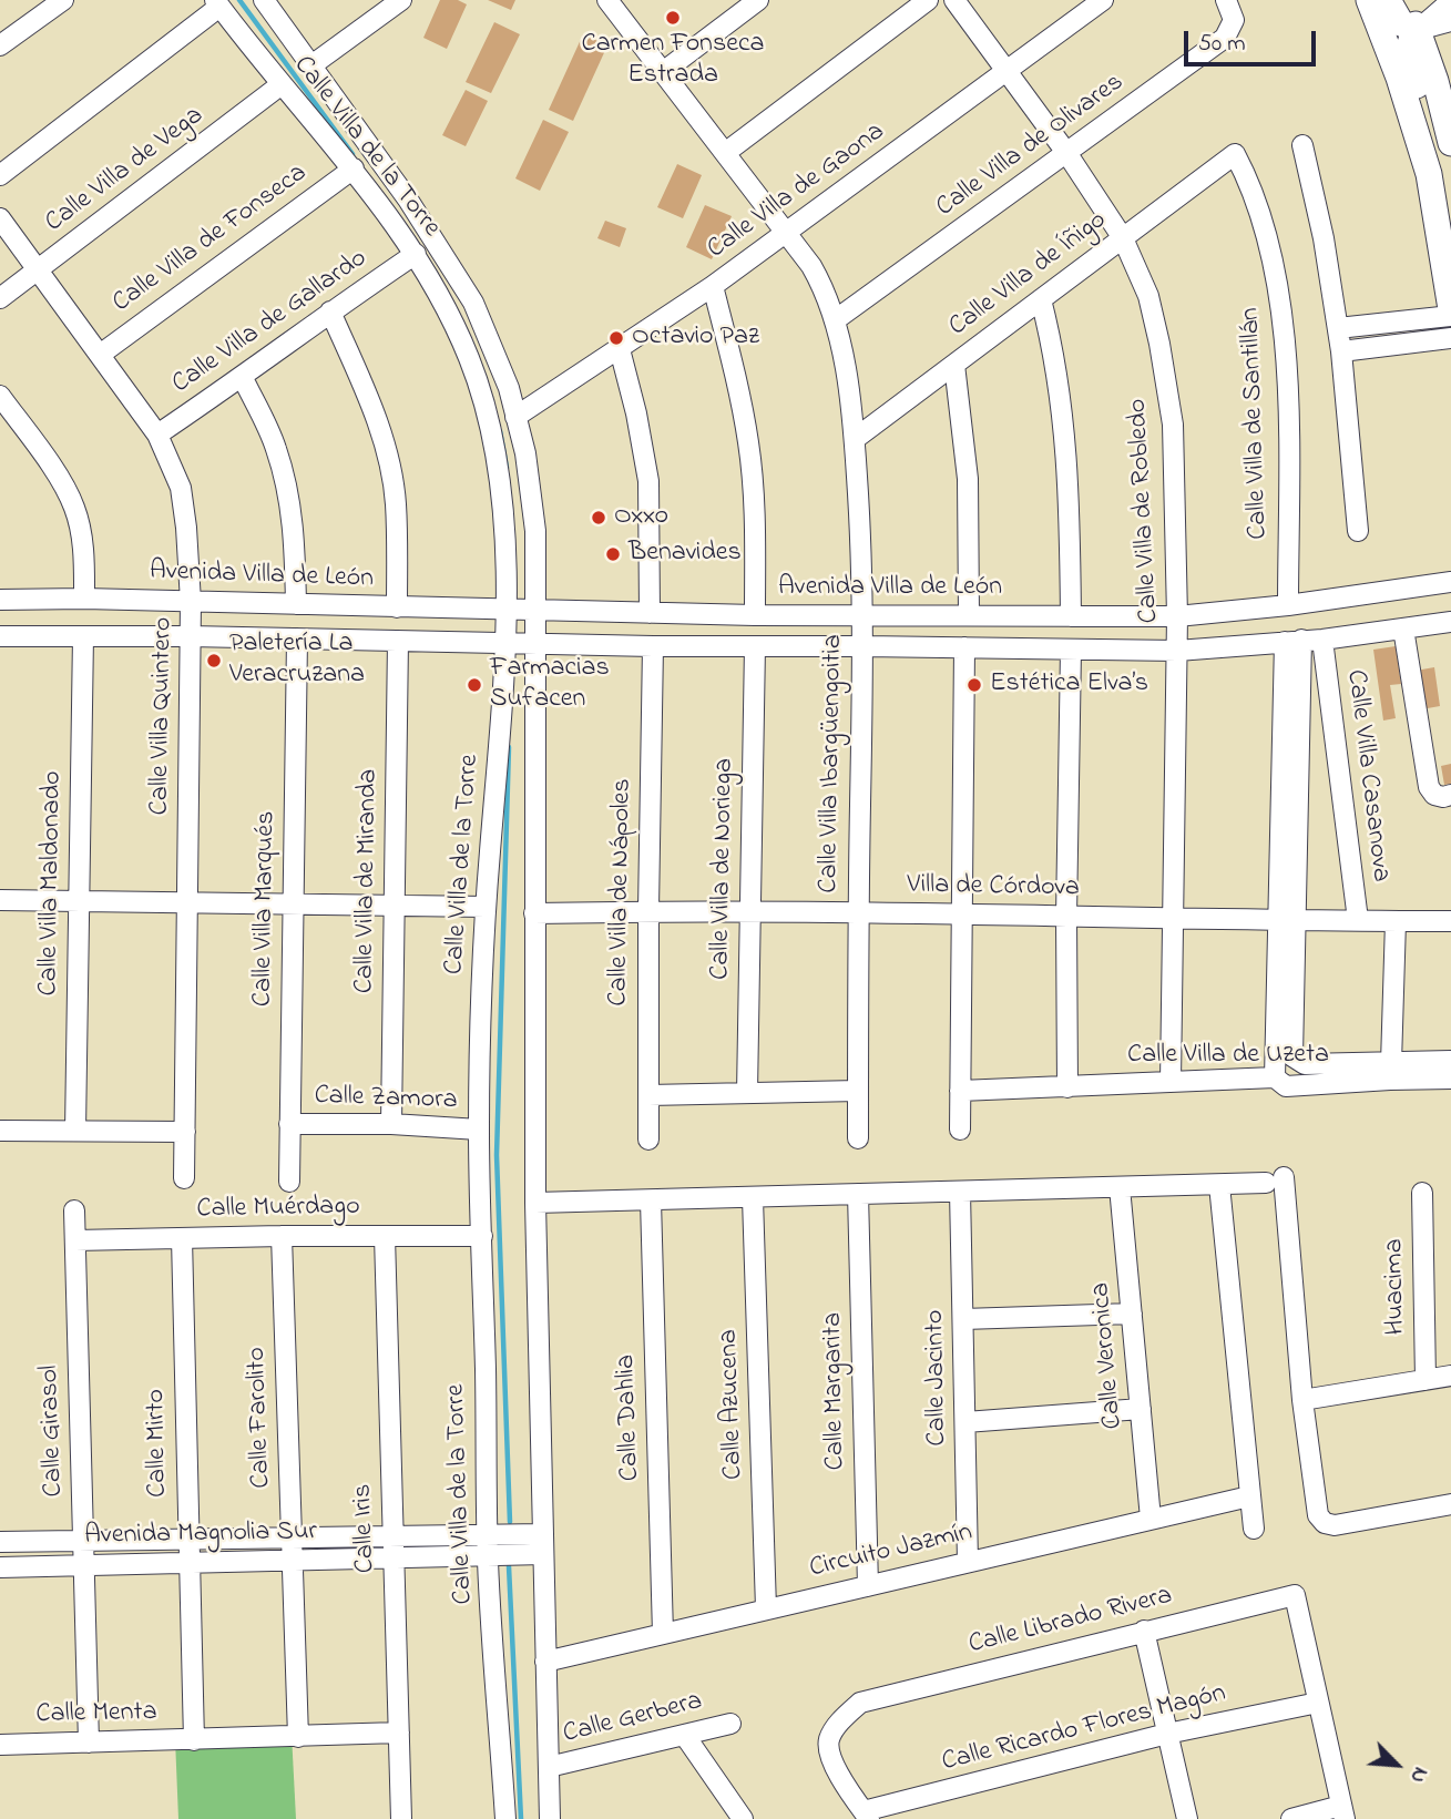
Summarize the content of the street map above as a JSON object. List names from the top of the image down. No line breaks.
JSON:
{"streets":{"street":["Calle Villa de Olivares","Calle Villa de la Torre","Calle Villa de Vega","Calle Villa de Gaona","Calle Villa de Fonseca","Calle Villa de Íñigo","Calle Villa de Gallardo","Calle Villa de Santillán","Calle Villa de Robledo","Avenida Villa de León","Calle Villa Quintero","Calle Villa Ibargüengoitia","Calle Villa Casanova","Calle Villa de Noriega","Calle Villa de Miranda","Calle Villa Maldonado","Villa de Córdova","Calle Villa de Nápoles","Calle Villa Marqués","Calle Villa de Uzeta","Calle Zamora","Calle Muérdago","Huacima","Calle Veronica","Calle Jacinto","Calle Margarita","Calle Azucena","Calle Farolito","Calle Dahlia","Calle Girasol","Calle Mirto","Calle Iris","Avenida Magnolia Sur","Circuito Jazmín","Calle Librado Rivera","Calle Menta","Calle Gerbera","Calle Ricardo Flores Magón"]},"crossings":[["Calle Villa de Olivares","Calle Villa de Robledo"],["Calle Villa de Olivares","Calle Villa Ibargüengoitia"],["Calle Villa de la Torre","Calle Villa de Vega"],["Calle Villa de la Torre","Calle Villa de Gaona"],["Calle Villa de la Torre","Calle Villa de Fonseca"],["Calle Villa de la Torre","Calle Villa de Gallardo"],["Calle Villa de la Torre","Avenida Villa de León"],["Calle Villa de la Torre","Villa de Córdova"],["Calle Villa de la Torre","Calle Zamora"],["Calle Villa de la Torre","Calle Muérdago"],["Calle Villa de la Torre","Avenida Magnolia Sur"],["Calle Villa de la Torre","Circuito Jazmín"],["Calle Villa de la Torre","Calle Gerbera"],["Calle Villa de Vega","Calle Villa Quintero"],["Calle Villa de Gaona","Calle Villa de Robledo"],["Calle Villa de Gaona","Calle Villa Ibargüengoitia"],["Calle Villa de Fonseca","Calle Villa Quintero"],["Calle Villa de Íñigo","Calle Villa de Santillán"],["Calle Villa de Íñigo","Calle Villa de Robledo"],["Calle Villa de Íñigo","Calle Villa Ibargüengoitia"],["Calle Villa de Gallardo","Calle Villa Quintero"],["Calle Villa de Santillán","Avenida Villa de León"],["Calle Villa de Robledo","Avenida Villa de León"],["Calle Villa de Robledo","Villa de Córdova"],["Calle Villa de Robledo","Calle Villa de Uzeta"],["Avenida Villa de León","Calle Villa Quintero"],["Avenida Villa de León","Calle Villa Ibargüengoitia"],["Calle Villa Ibargüengoitia","Villa de Córdova"],["Calle Villa Casanova","Villa de Córdova"],["Calle Villa de Noriega","Villa de Córdova"],["Calle Villa de Miranda","Calle Zamora"],["Villa de Córdova","Calle Villa de Nápoles"],["Villa de Córdova","Calle Villa de Uzeta"],["Calle Villa Marqués","Calle Zamora"],["Calle Muérdago","Calle Farolito"],["Calle Muérdago","Calle Girasol"],["Calle Muérdago","Calle Mirto"],["Calle Muérdago","Calle Iris"],["Calle Veronica","Circuito Jazmín"],["Calle Jacinto","Circuito Jazmín"],["Calle Margarita","Circuito Jazmín"],["Calle Azucena","Circuito Jazmín"],["Calle Farolito","Avenida Magnolia Sur"],["Calle Farolito","Calle Menta"],["Calle Dahlia","Circuito Jazmín"],["Calle Girasol","Avenida Magnolia Sur"],["Calle Girasol","Calle Menta"],["Calle Mirto","Avenida Magnolia Sur"],["Calle Mirto","Calle Menta"],["Calle Iris","Avenida Magnolia Sur"],["Calle Iris","Calle Menta"],["Calle Librado Rivera","Calle Ricardo Flores Magón"]],"places":["Carmen Fonseca Estrada","Octavio Paz","Oxxo","Benavides","Paletería La Veracruzana","Farmacias Sufacen","Estética Elva’s"],"scale_bar":"50 m","north":"bottom right"}
